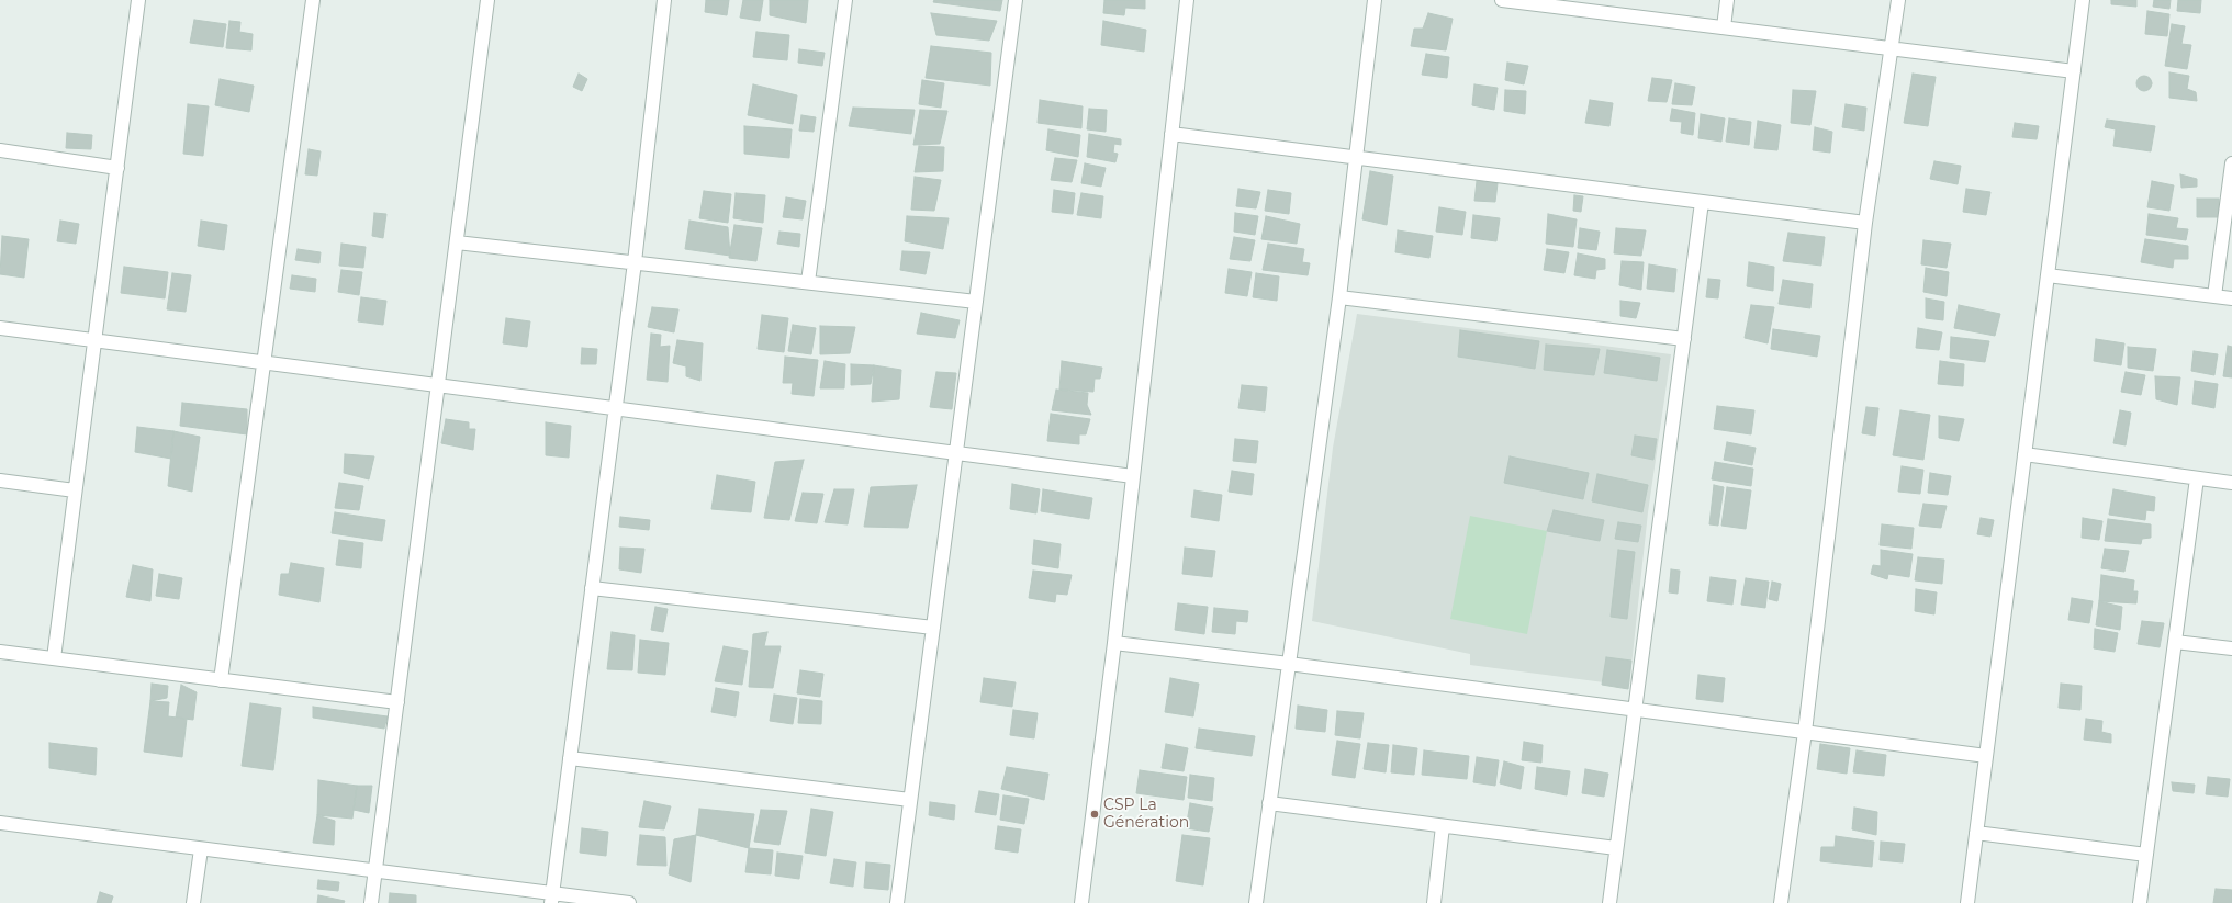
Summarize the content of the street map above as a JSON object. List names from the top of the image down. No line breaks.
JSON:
{"places":["CSP La Génération"]}
